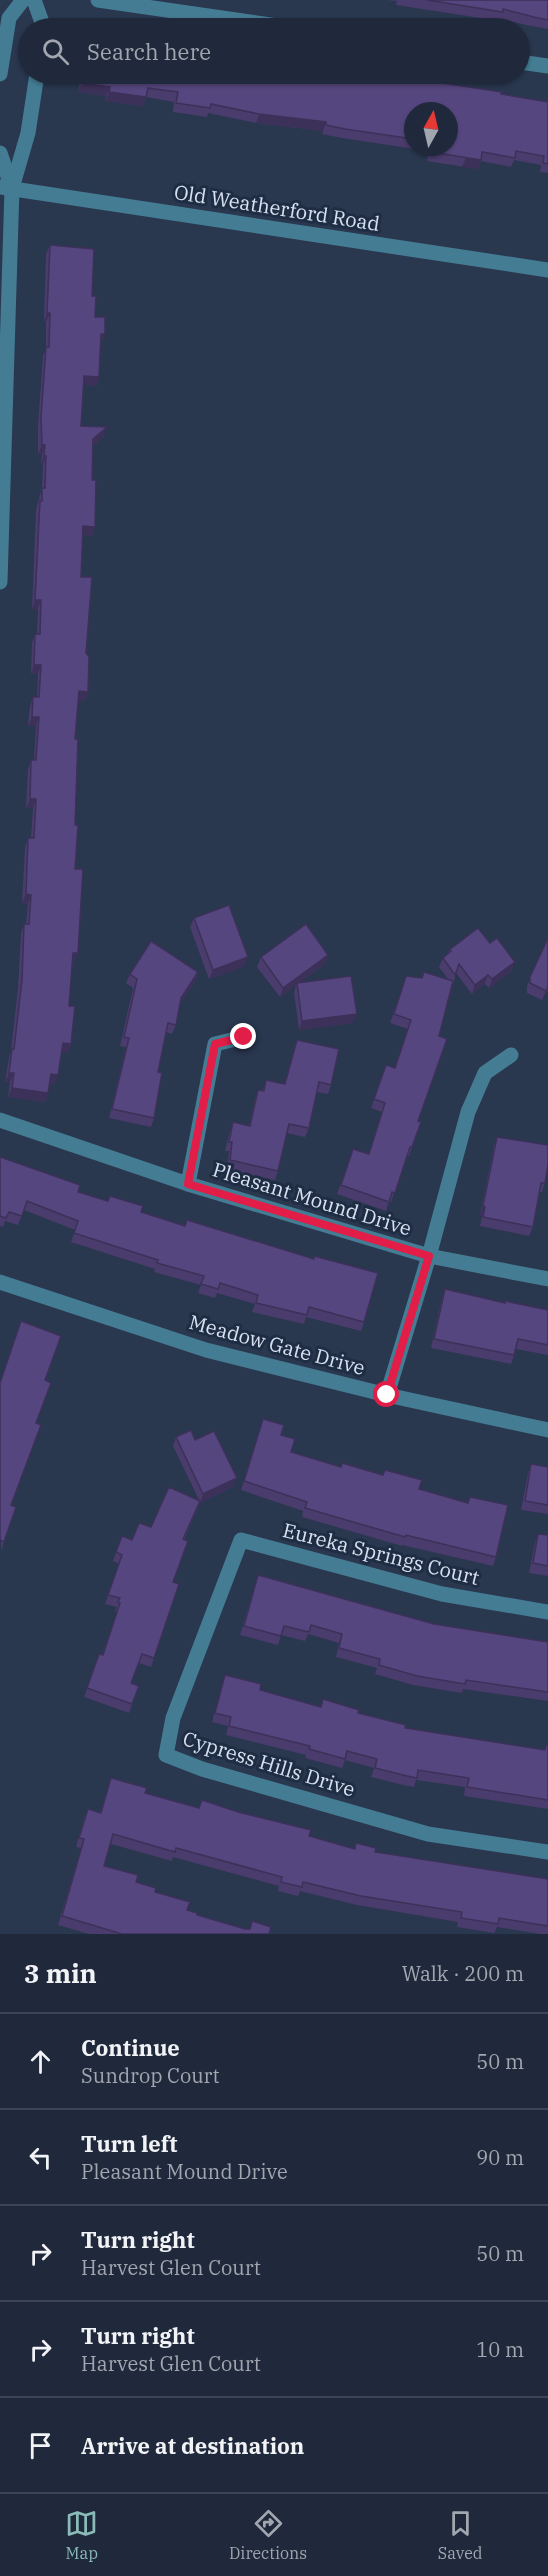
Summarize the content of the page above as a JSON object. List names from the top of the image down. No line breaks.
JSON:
{"streets":{"street":["Old Weatherford Road","Pleasant Mound Drive","Meadow Gate Drive","Eureka Springs Court","Cypress Hills Drive"]},"crossings":[["Eureka Springs Court","Cypress Hills Drive"]],"north":"top","page":{"search":"Search here","heading":["3 min","Walk · 200 m"],"list":[["Continue","Sundrop Court","50 m"],["Turn left","Pleasant Mound Drive","90 m"],["Turn right","Harvest Glen Court","50 m"],["Turn right","Harvest Glen Court","10 m"],"Arrive at destination"],"nav":["Map","Directions","Saved"]}}
